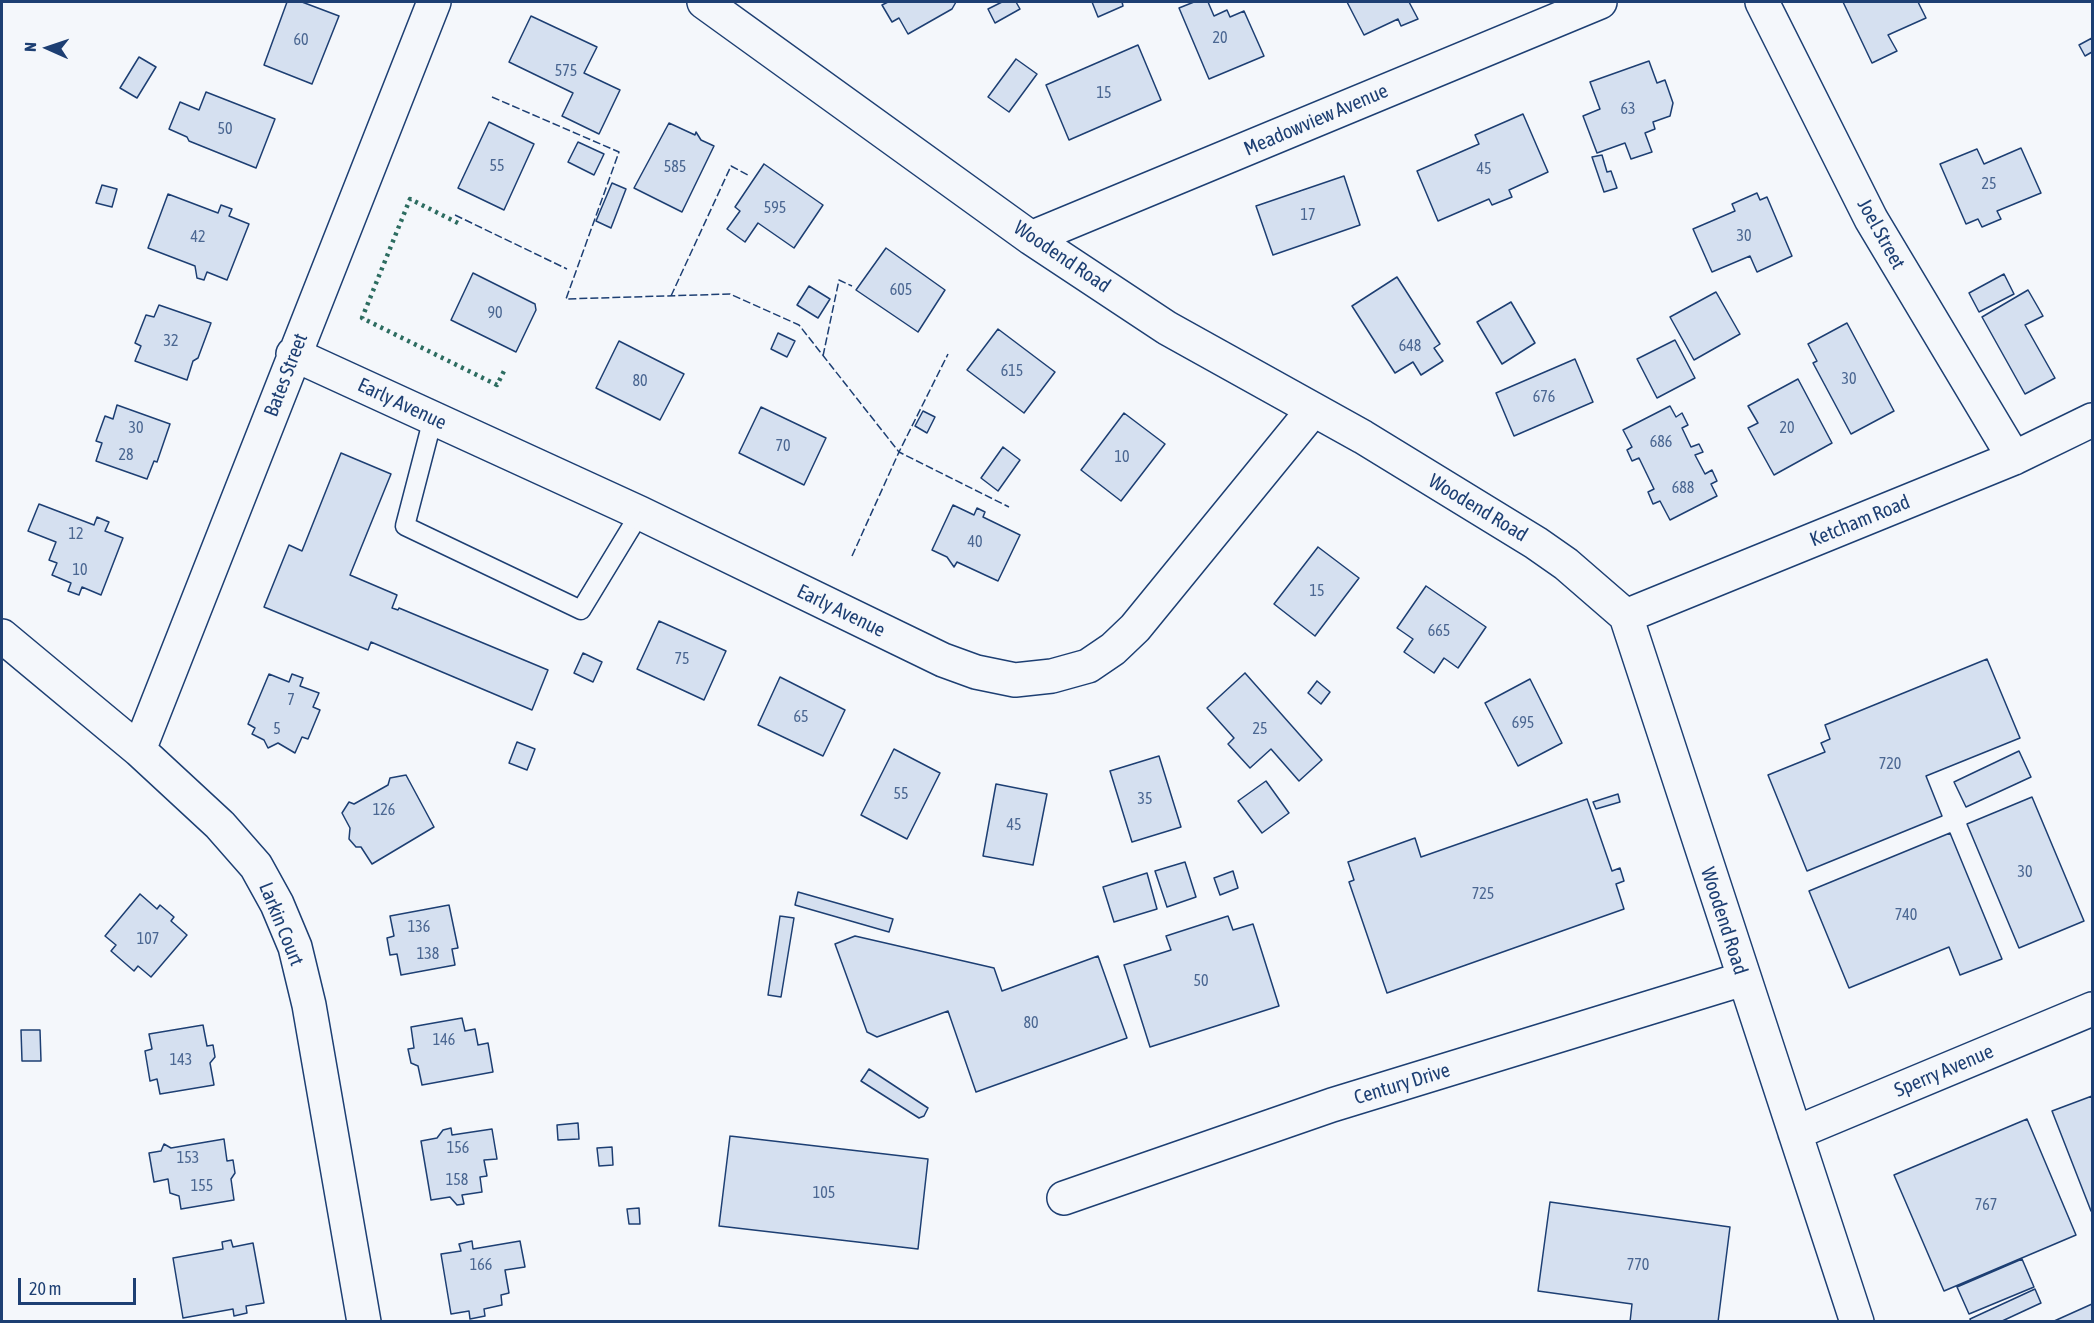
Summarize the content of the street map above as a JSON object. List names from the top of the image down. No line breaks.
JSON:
{"streets":{"street":["Meadowview Avenue","Joel Street","Woodend Road","Bates Street","Early Avenue","Ketcham Road","Larkin Court","Sperry Avenue","Century Drive"]},"crossings":[["Meadowview Avenue","Woodend Road"],["Joel Street","Ketcham Road"],["Woodend Road","Early Avenue"],["Woodend Road","Ketcham Road"],["Woodend Road","Sperry Avenue"],["Woodend Road","Century Drive"],["Bates Street","Early Avenue"],["Bates Street","Larkin Court"]],"house_numbers":["20","60","575","15","63","50","55","585","45","25","595","17","30","42","605","90","32","648","615","30","80","676","30","20","686","70","28","10","688","12","40","10","15","665","75","7","65","695","5","25","720","55","35","126","45","30","725","740","136","107","138","50","80","146","143","156","153","158","155","105","767","166","770"],"scale_bar":"20 m","north":"left"}
